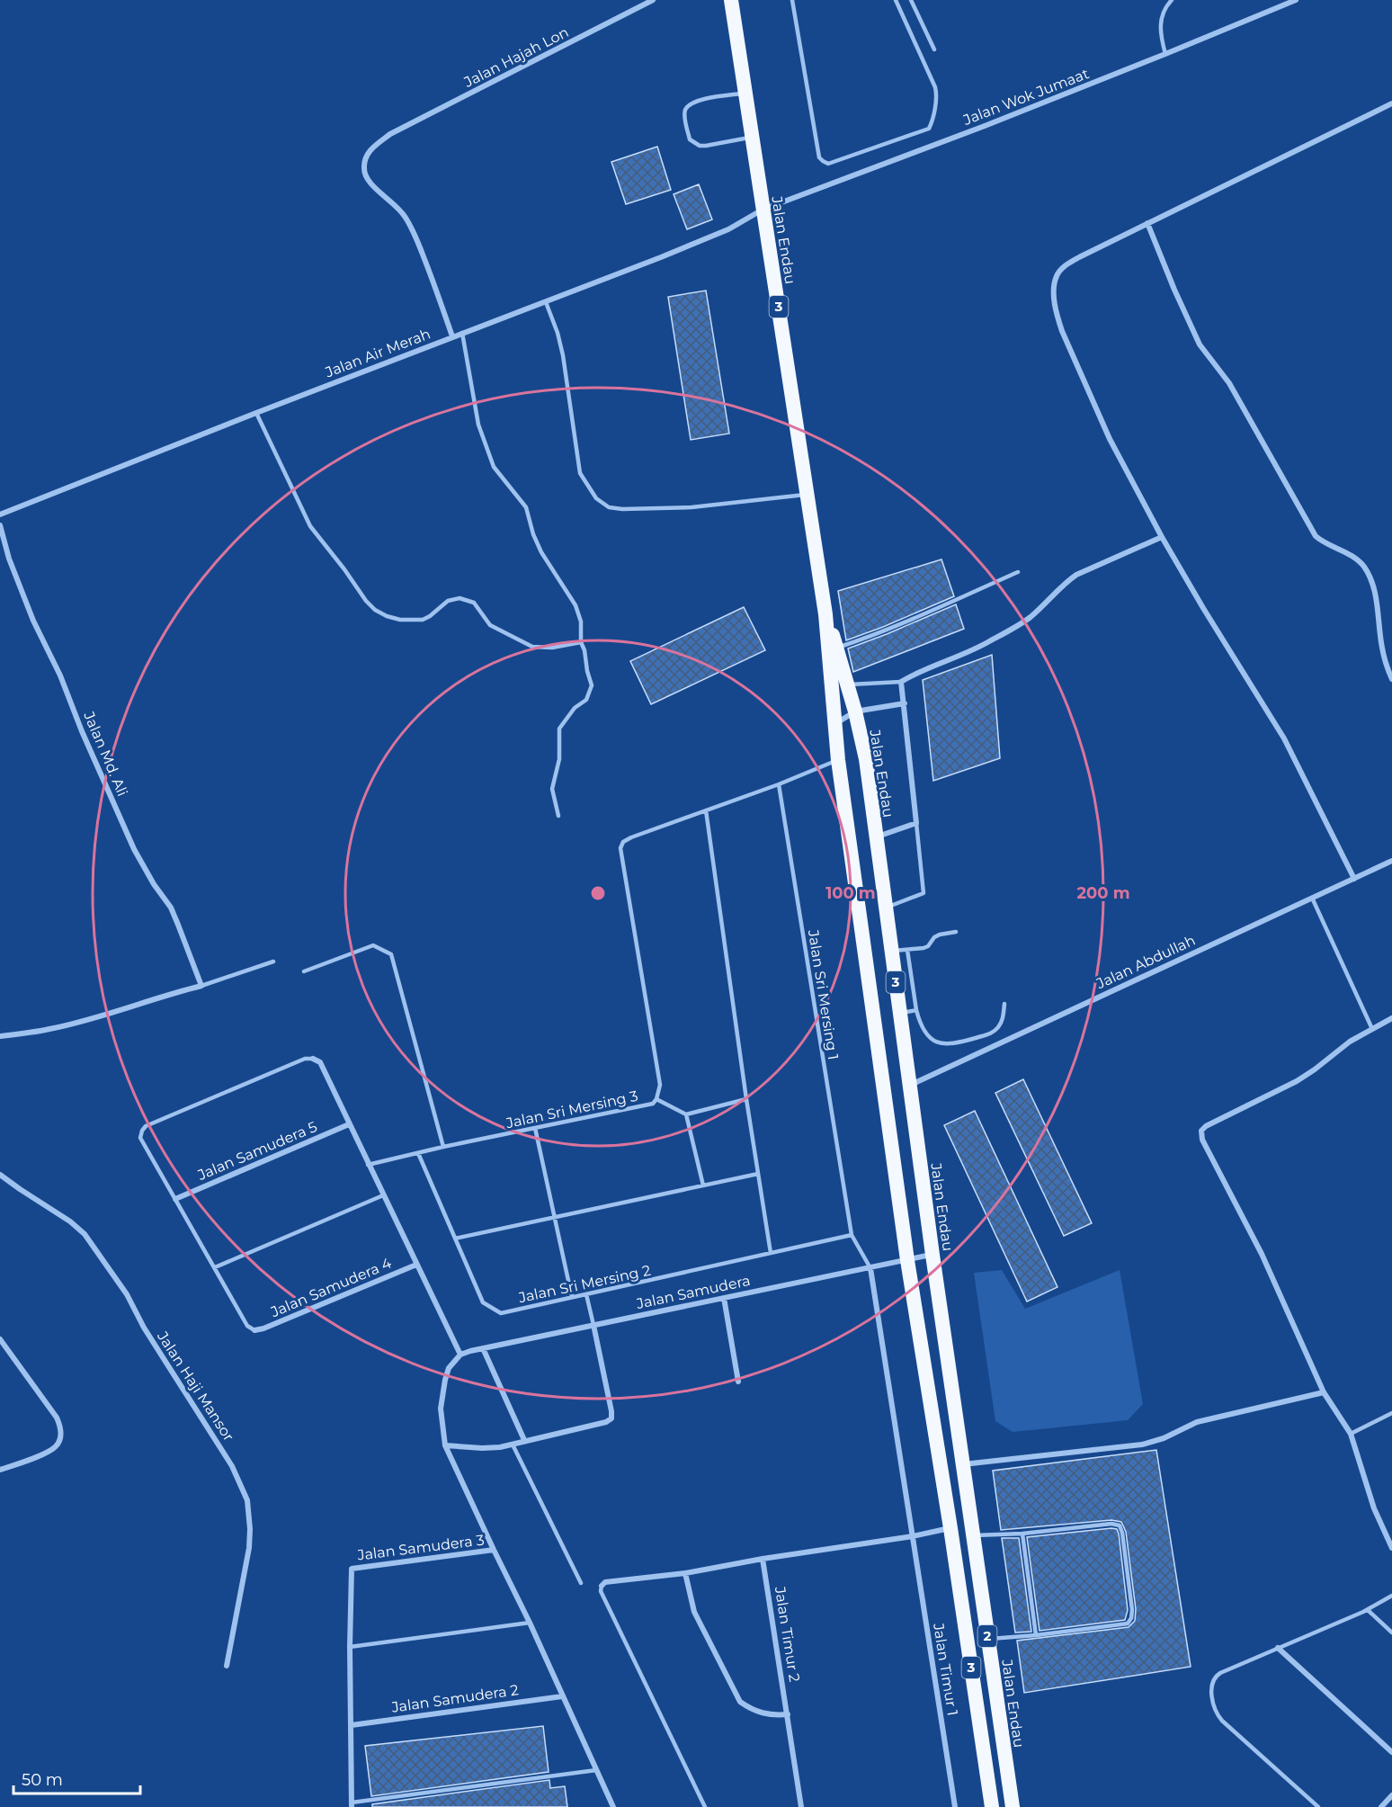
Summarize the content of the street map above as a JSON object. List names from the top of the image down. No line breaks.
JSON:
{"streets":{"highway":["Jalan Endau","3","2"],"street":["Jalan Hajah Lon","Jalan Wok Jumaat","Jalan Air Merah","Jalan Md. Ali","Jalan Abdullah","Jalan Samudera 5","Jalan Samudera 4","Jalan Samudera","Jalan Haji Mansor","Jalan Samudera 3","Jalan Timur 2","Jalan Timur 1","Jalan Samudera 2"],"lane":["Jalan Sri Mersing 1","Jalan Sri Mersing 3","Jalan Sri Mersing 2"]},"crossings":[["Jalan Hajah Lon","Jalan Air Merah"],["Jalan Wok Jumaat","Jalan Endau"],["Jalan Wok Jumaat","Jalan Air Merah"],["Jalan Endau","Jalan Air Merah"],["Jalan Endau","Jalan Abdullah"],["Jalan Endau","Jalan Samudera"],["Jalan Sri Mersing 1","Jalan Sri Mersing 2"],["Jalan Sri Mersing 1","Jalan Samudera"],["Jalan Sri Mersing 1","Jalan Timur 1"],["Jalan Sri Mersing 3","Jalan Sri Mersing 2"],["Jalan Samudera","Jalan Timur 1"]],"scale_bar":"50 m","rings":["100 m","200 m"]}
